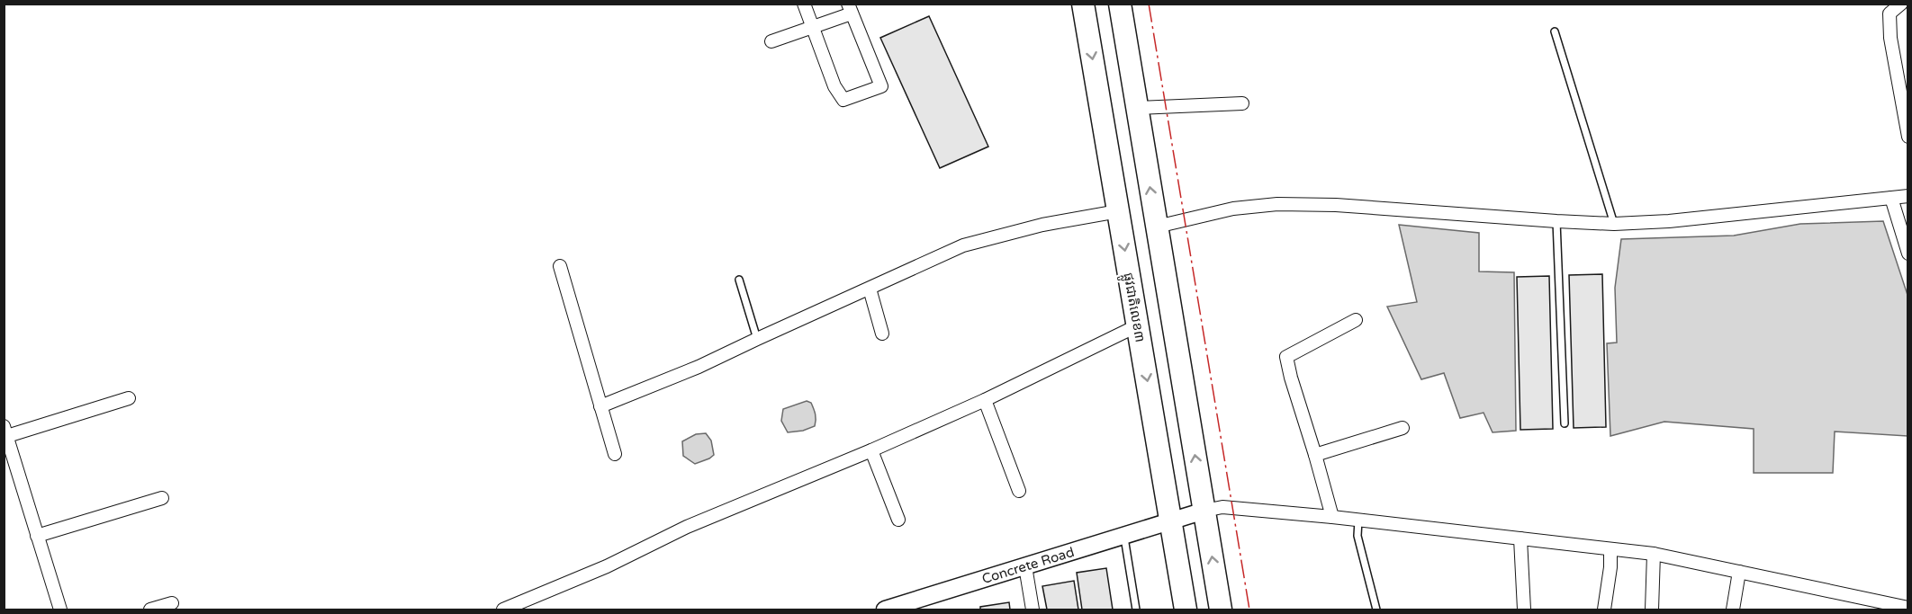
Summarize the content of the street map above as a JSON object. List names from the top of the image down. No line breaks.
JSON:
{"streets":{"highway":["ផ្លូវជាតិលេខ៣"],"street":["Concrete Road"]},"crossings":[["ផ្លូវជាតិលេខ៣","Concrete Road"]]}
